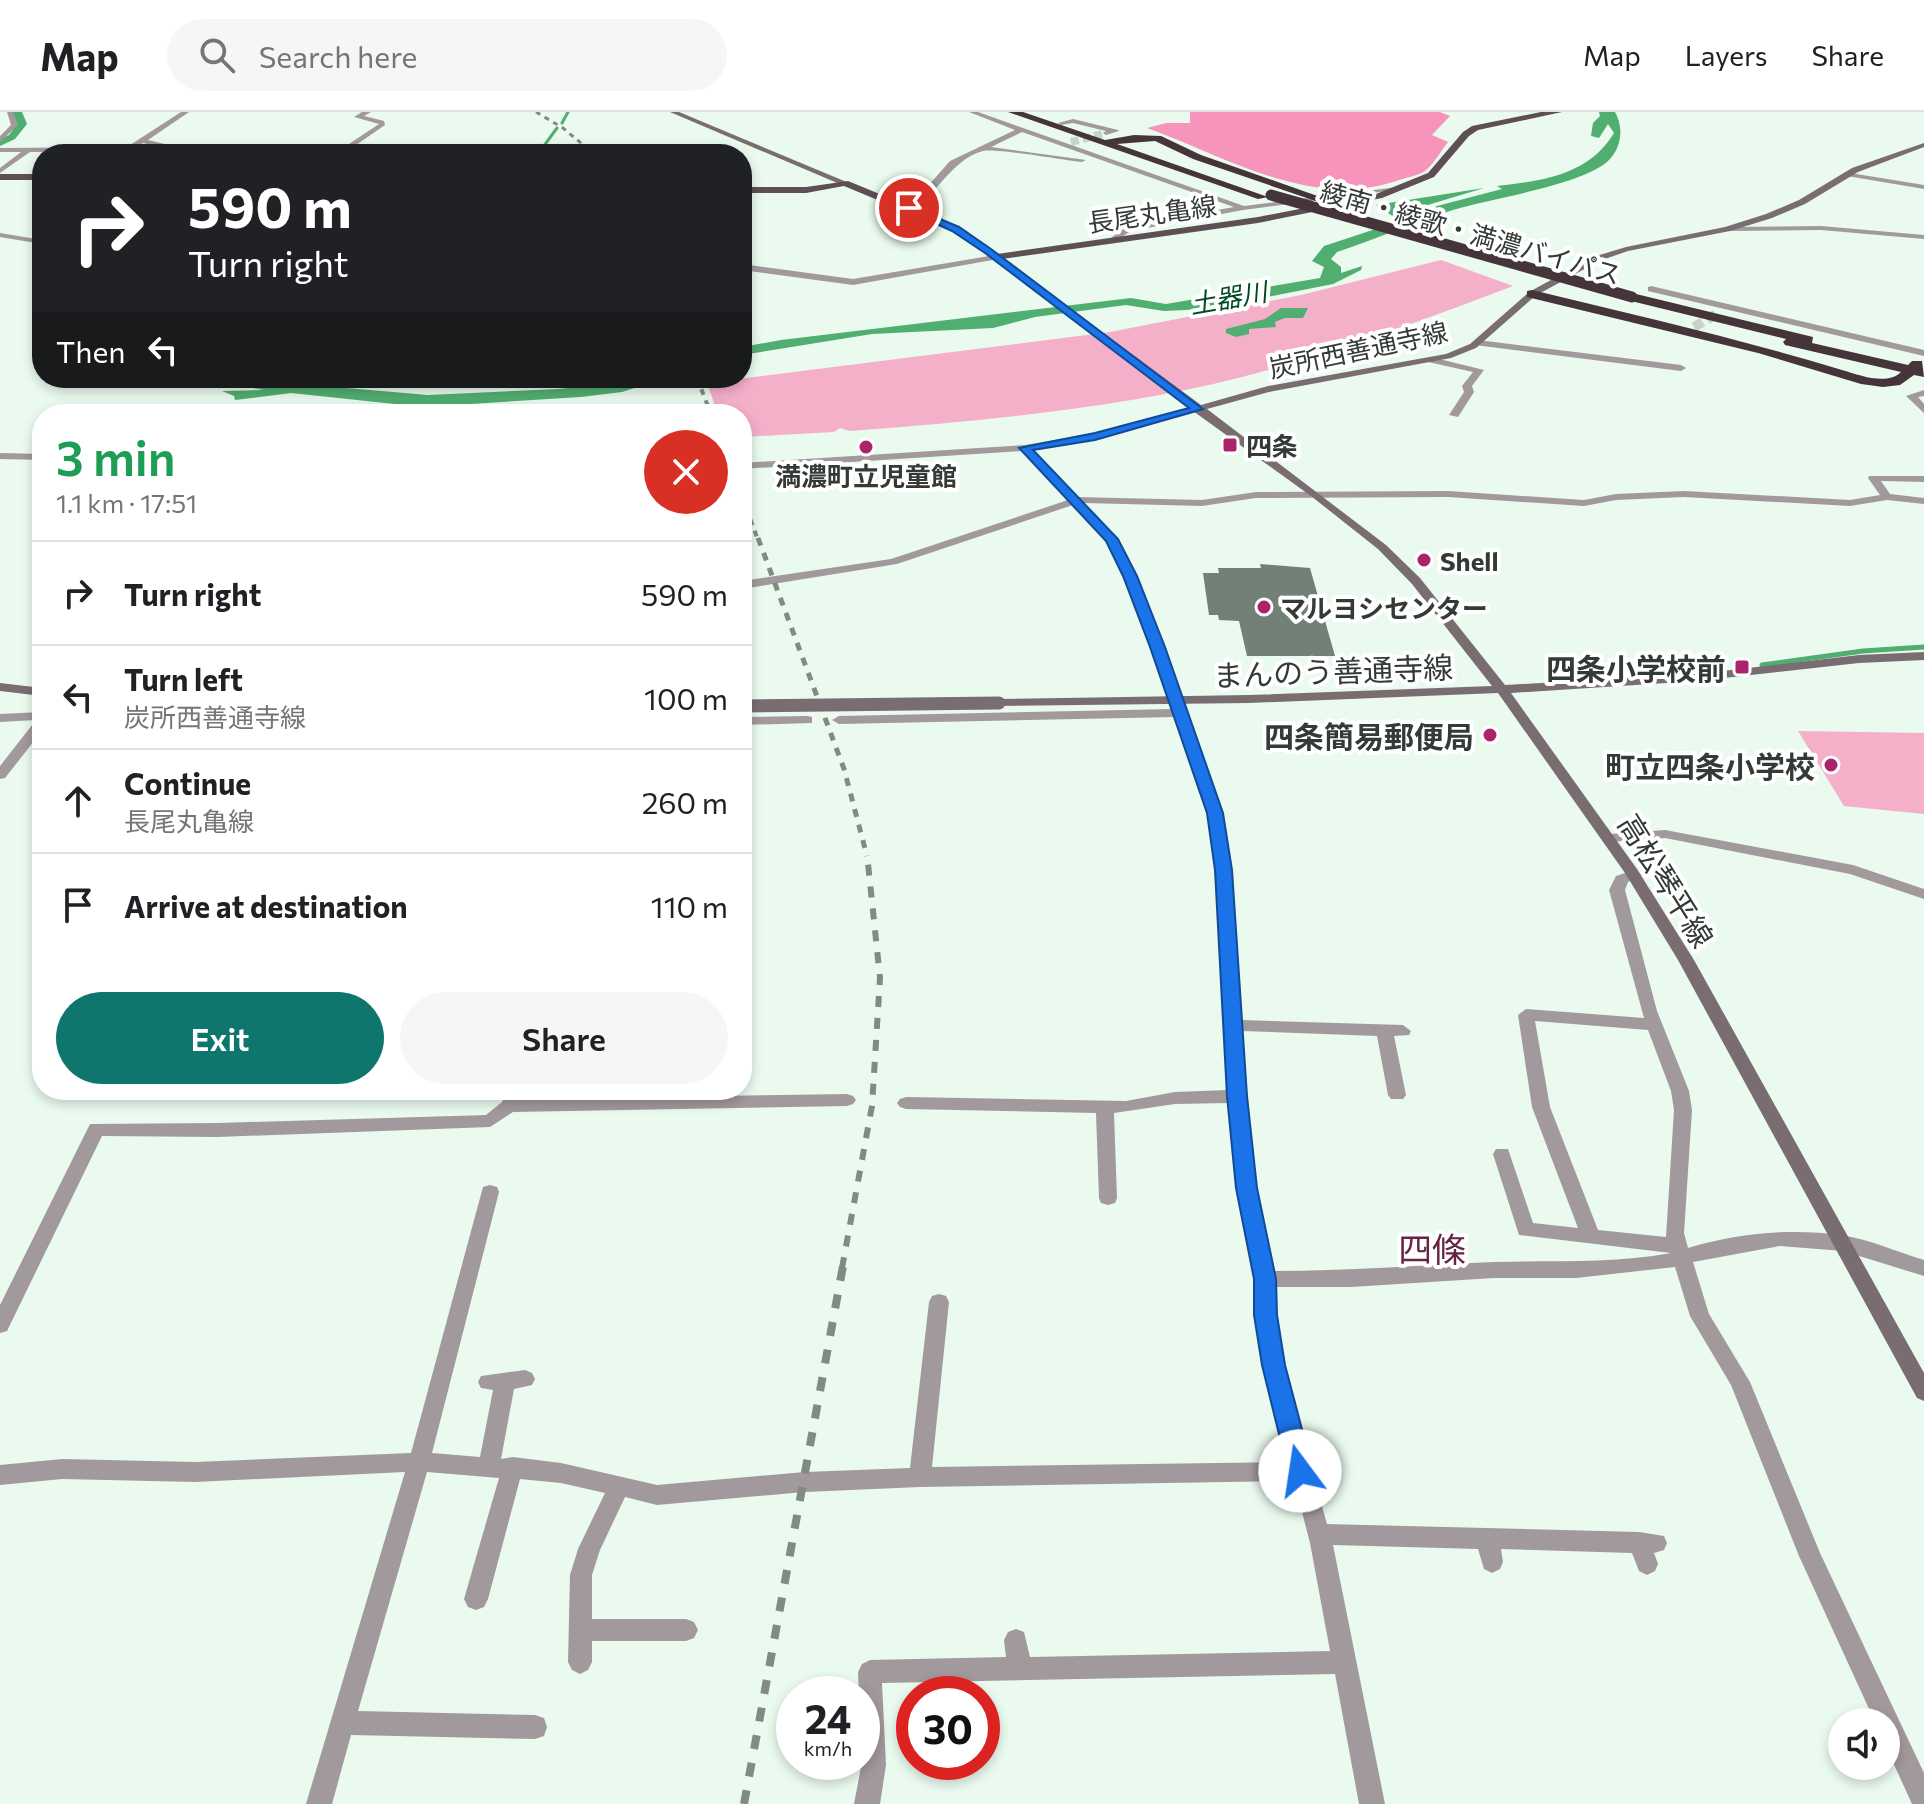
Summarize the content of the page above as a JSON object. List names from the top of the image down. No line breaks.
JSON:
{"streets":{"highway":["綾南・綾歌・満濃バイパス"],"main road":["長尾丸亀線","炭所西善通寺線","まんのう善通寺線","高松琴平線"]},"crossings":[["炭所西善通寺線","高松琴平線"],["まんのう善通寺線","高松琴平線"]],"districts":["四條"],"water":["土器川"],"places":{"transit":["四条","四条小学校前"],"other":["満濃町立児童館","Shell","マルヨシセンター","四条簡易郵便局","町立四条小学校"]},"page":{"header":"Map","search":"Search here","nav":["Map","Layers","Share"],"turn":["590 m","Turn right"],"then":"Then","heading":["3 min","1.1 km · 17:51"],"list":[{"name":"Turn right","value":"590 m"},{"name":"Turn left","note":"炭所西善通寺線","value":"100 m"},{"name":"Continue","note":"長尾丸亀線","value":"260 m"},{"name":"Arrive at destination","value":"110 m"}],"buttons":["Exit","Share"],"speed":"24 km/h","limit":"30"}}
